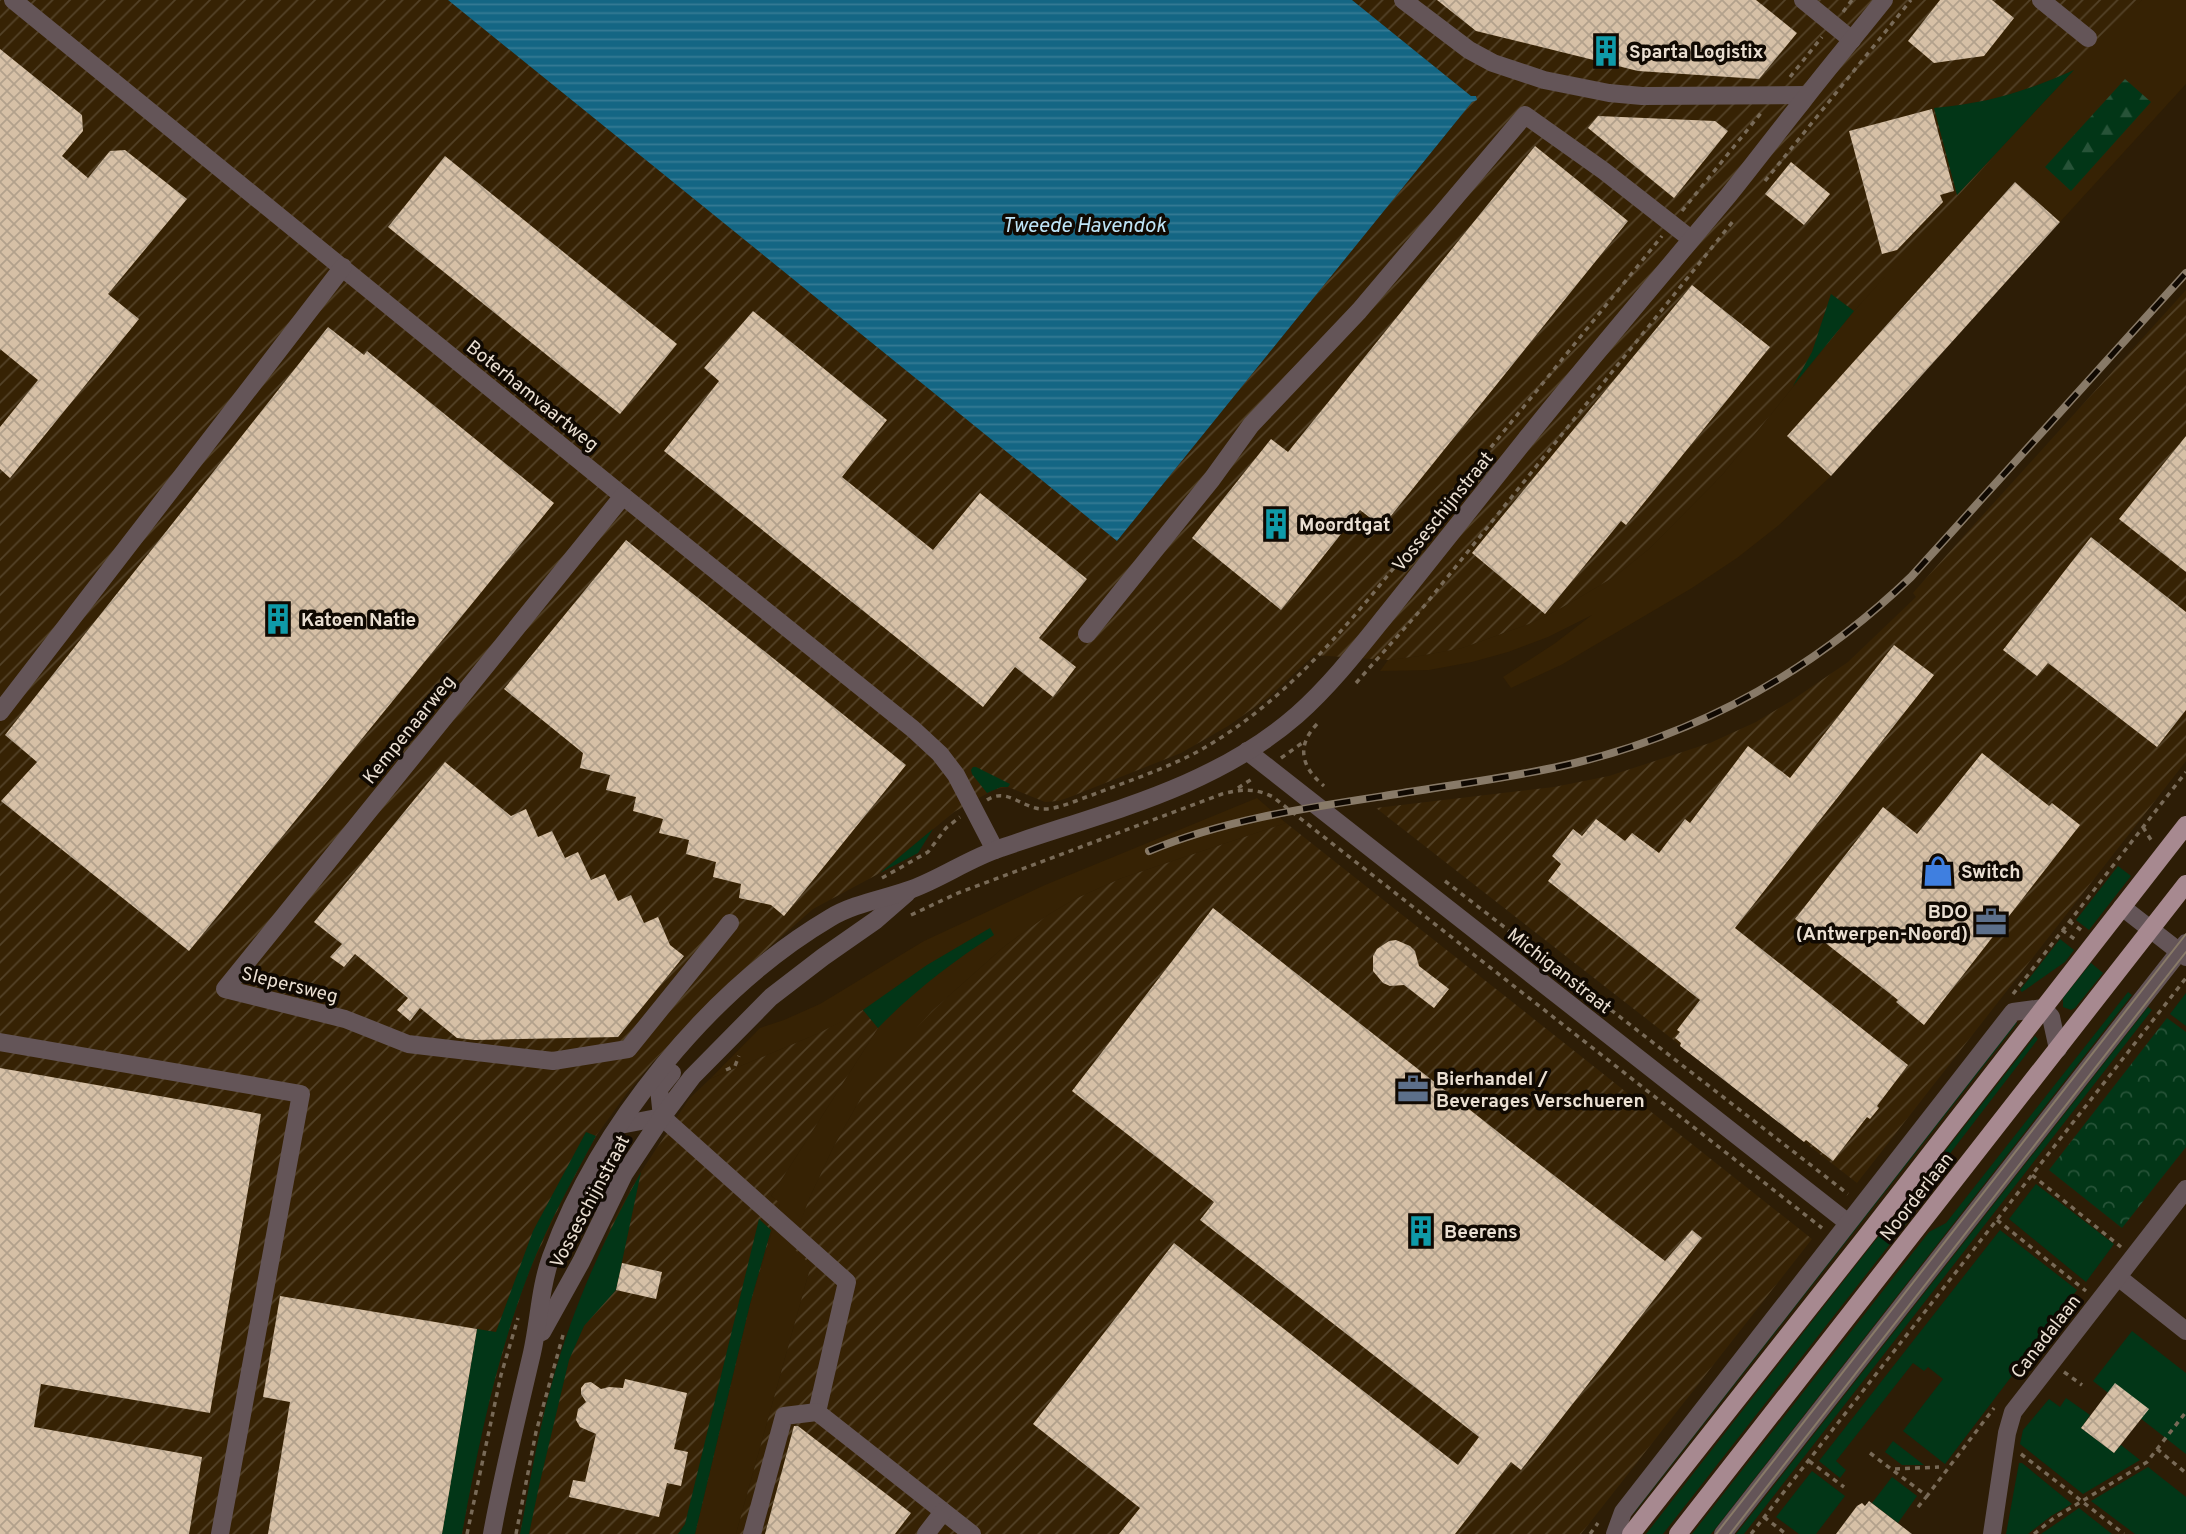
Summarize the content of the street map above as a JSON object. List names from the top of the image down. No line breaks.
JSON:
{"streets":{"main road":["Noorderlaan"],"street":["Boterhamvaartweg","Vosseschijnstraat","Kempenaarweg","Michiganstraat","Slepersweg","Canadalaan"]},"crossings":[["Boterhamvaartweg","Vosseschijnstraat"],["Boterhamvaartweg","Kempenaarweg"],["Vosseschijnstraat","Michiganstraat"],["Kempenaarweg","Slepersweg"],["Michiganstraat","Noorderlaan"]],"water":["Tweede Havendok"],"places":{"building":["Sparta Logistix","Moordtgat","Katoen Natie","Beerens"],"shop":["Switch"],"office":["BDO (Antwerpen-Noord)","Bierhandel / Beverages Verschueren"]}}
